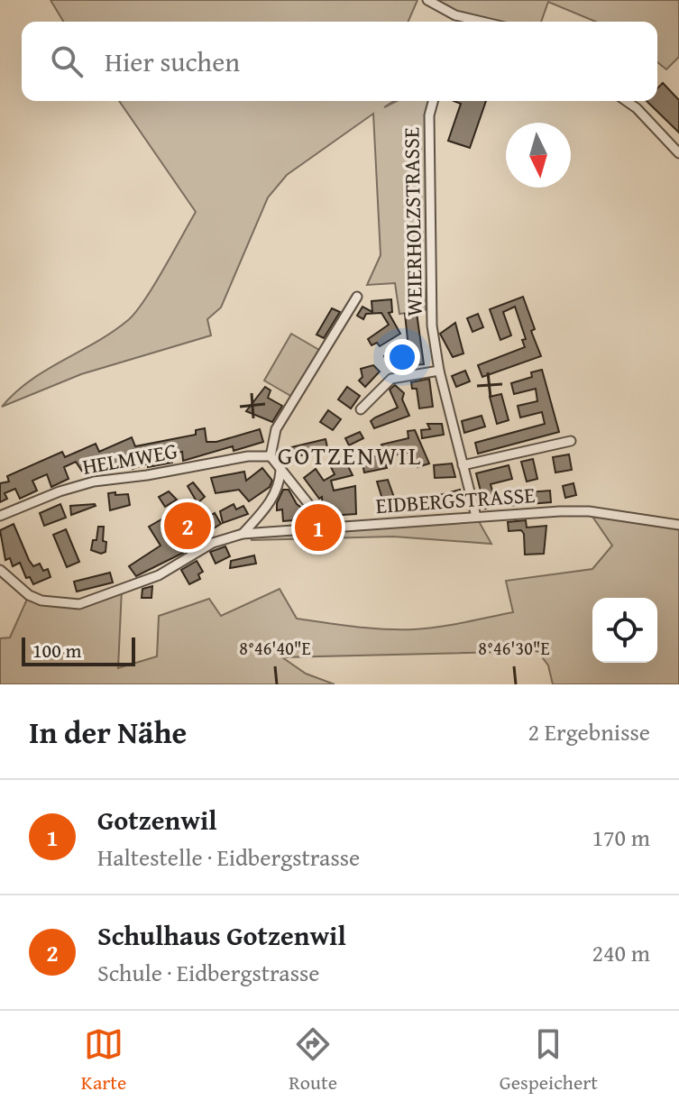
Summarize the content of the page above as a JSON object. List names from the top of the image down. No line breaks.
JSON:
{"streets":{"street":["WEIERHOLZSTRASSE","HELMWEG","EIDBERGSTRASSE"]},"crossings":[["WEIERHOLZSTRASSE","EIDBERGSTRASSE"]],"districts":["GOTZENWIL"],"scale_bar":"100 m","north":"bottom","page":{"search":"Hier suchen","pins":["2","1"],"scale":"100 m","heading":["In der Nähe","2 Ergebnisse"],"list":[{"mark":"1","name":"Gotzenwil","note":"Haltestelle · Eidbergstrasse","value":"170 m"},{"mark":"2","name":"Schulhaus Gotzenwil","note":"Schule · Eidbergstrasse","value":"240 m"}],"nav":["Karte","Route","Gespeichert"]},"coordinates":["8°46'40\"E","8°46'30\"E"]}
